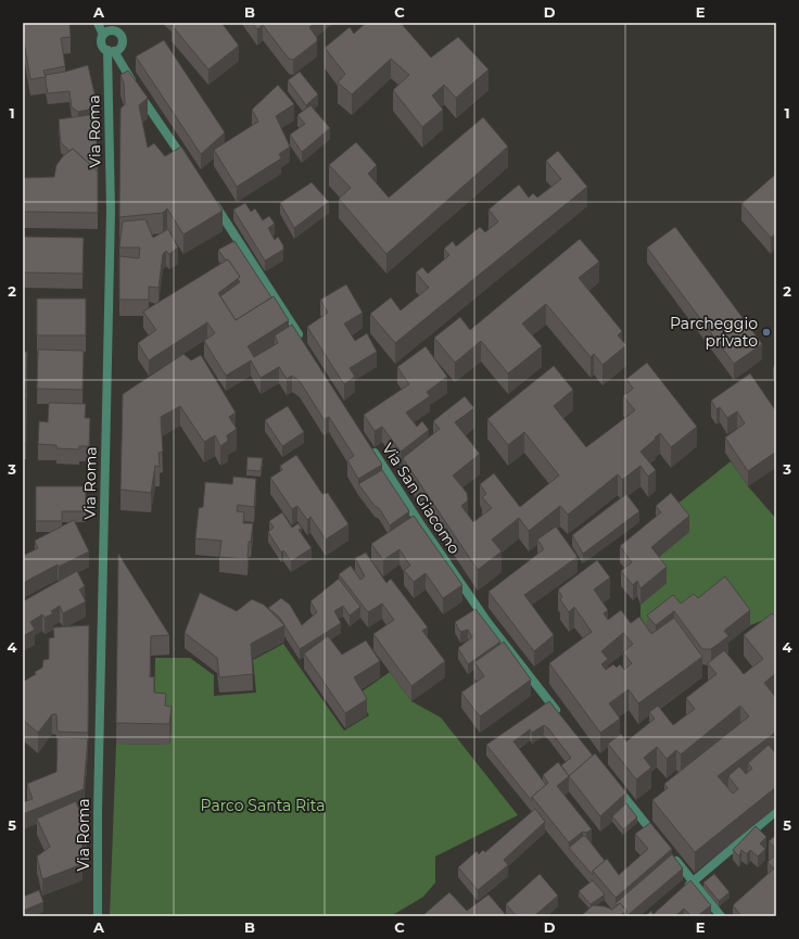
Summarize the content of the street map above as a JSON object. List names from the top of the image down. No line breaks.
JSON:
{"streets":{"street":["Via Roma","Via San Giacomo"]},"parks":["Parco Santa Rita"],"places":["Parcheggio privato"],"grid":{"columns":["A","B","C","D","E"],"rows":["1","2","3","4","5"]}}
